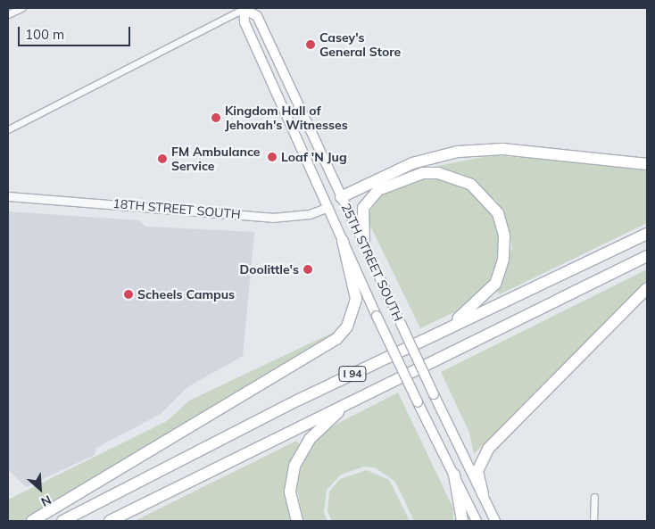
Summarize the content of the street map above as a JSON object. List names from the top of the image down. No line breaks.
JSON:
{"streets":{"highway":["I 94"],"main road":["18TH STREET SOUTH","25TH STREET SOUTH"]},"crossings":[["18TH STREET SOUTH","25TH STREET SOUTH"]],"places":["Casey's General Store","Kingdom Hall of Jehovah's Witnesses","Loaf 'N Jug","FM Ambulance Service","Doolittle's","Scheels Campus"],"scale_bar":"100 m","north":"bottom right"}
